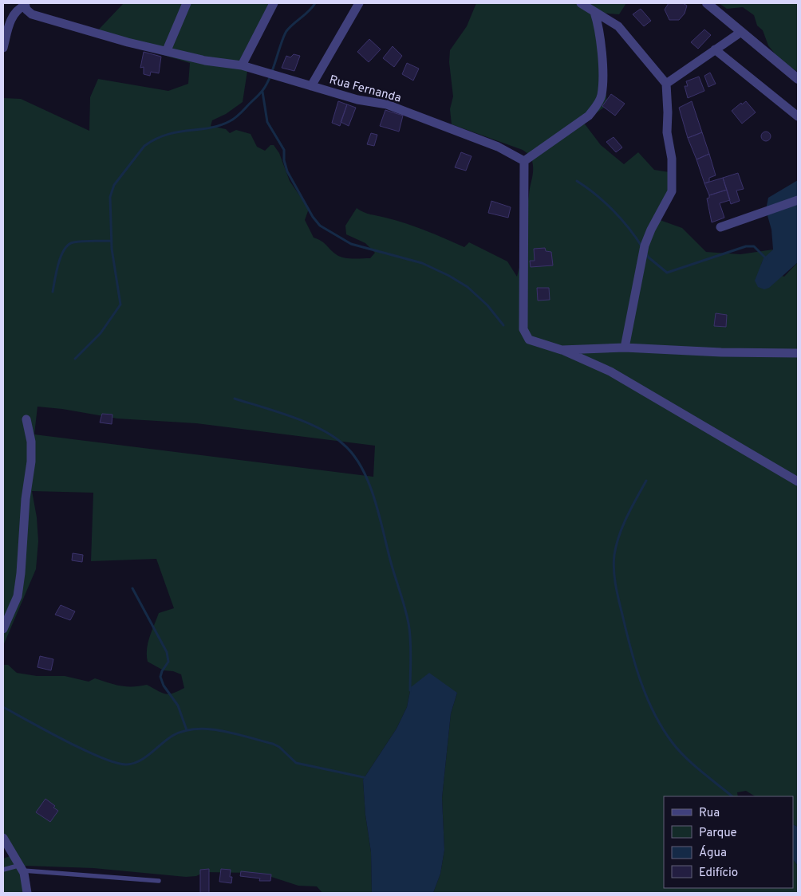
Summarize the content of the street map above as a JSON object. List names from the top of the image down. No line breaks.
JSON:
{"streets":{"street":["Rua Fernanda"]},"legend":["Rua","Parque","Água","Edifício"]}
